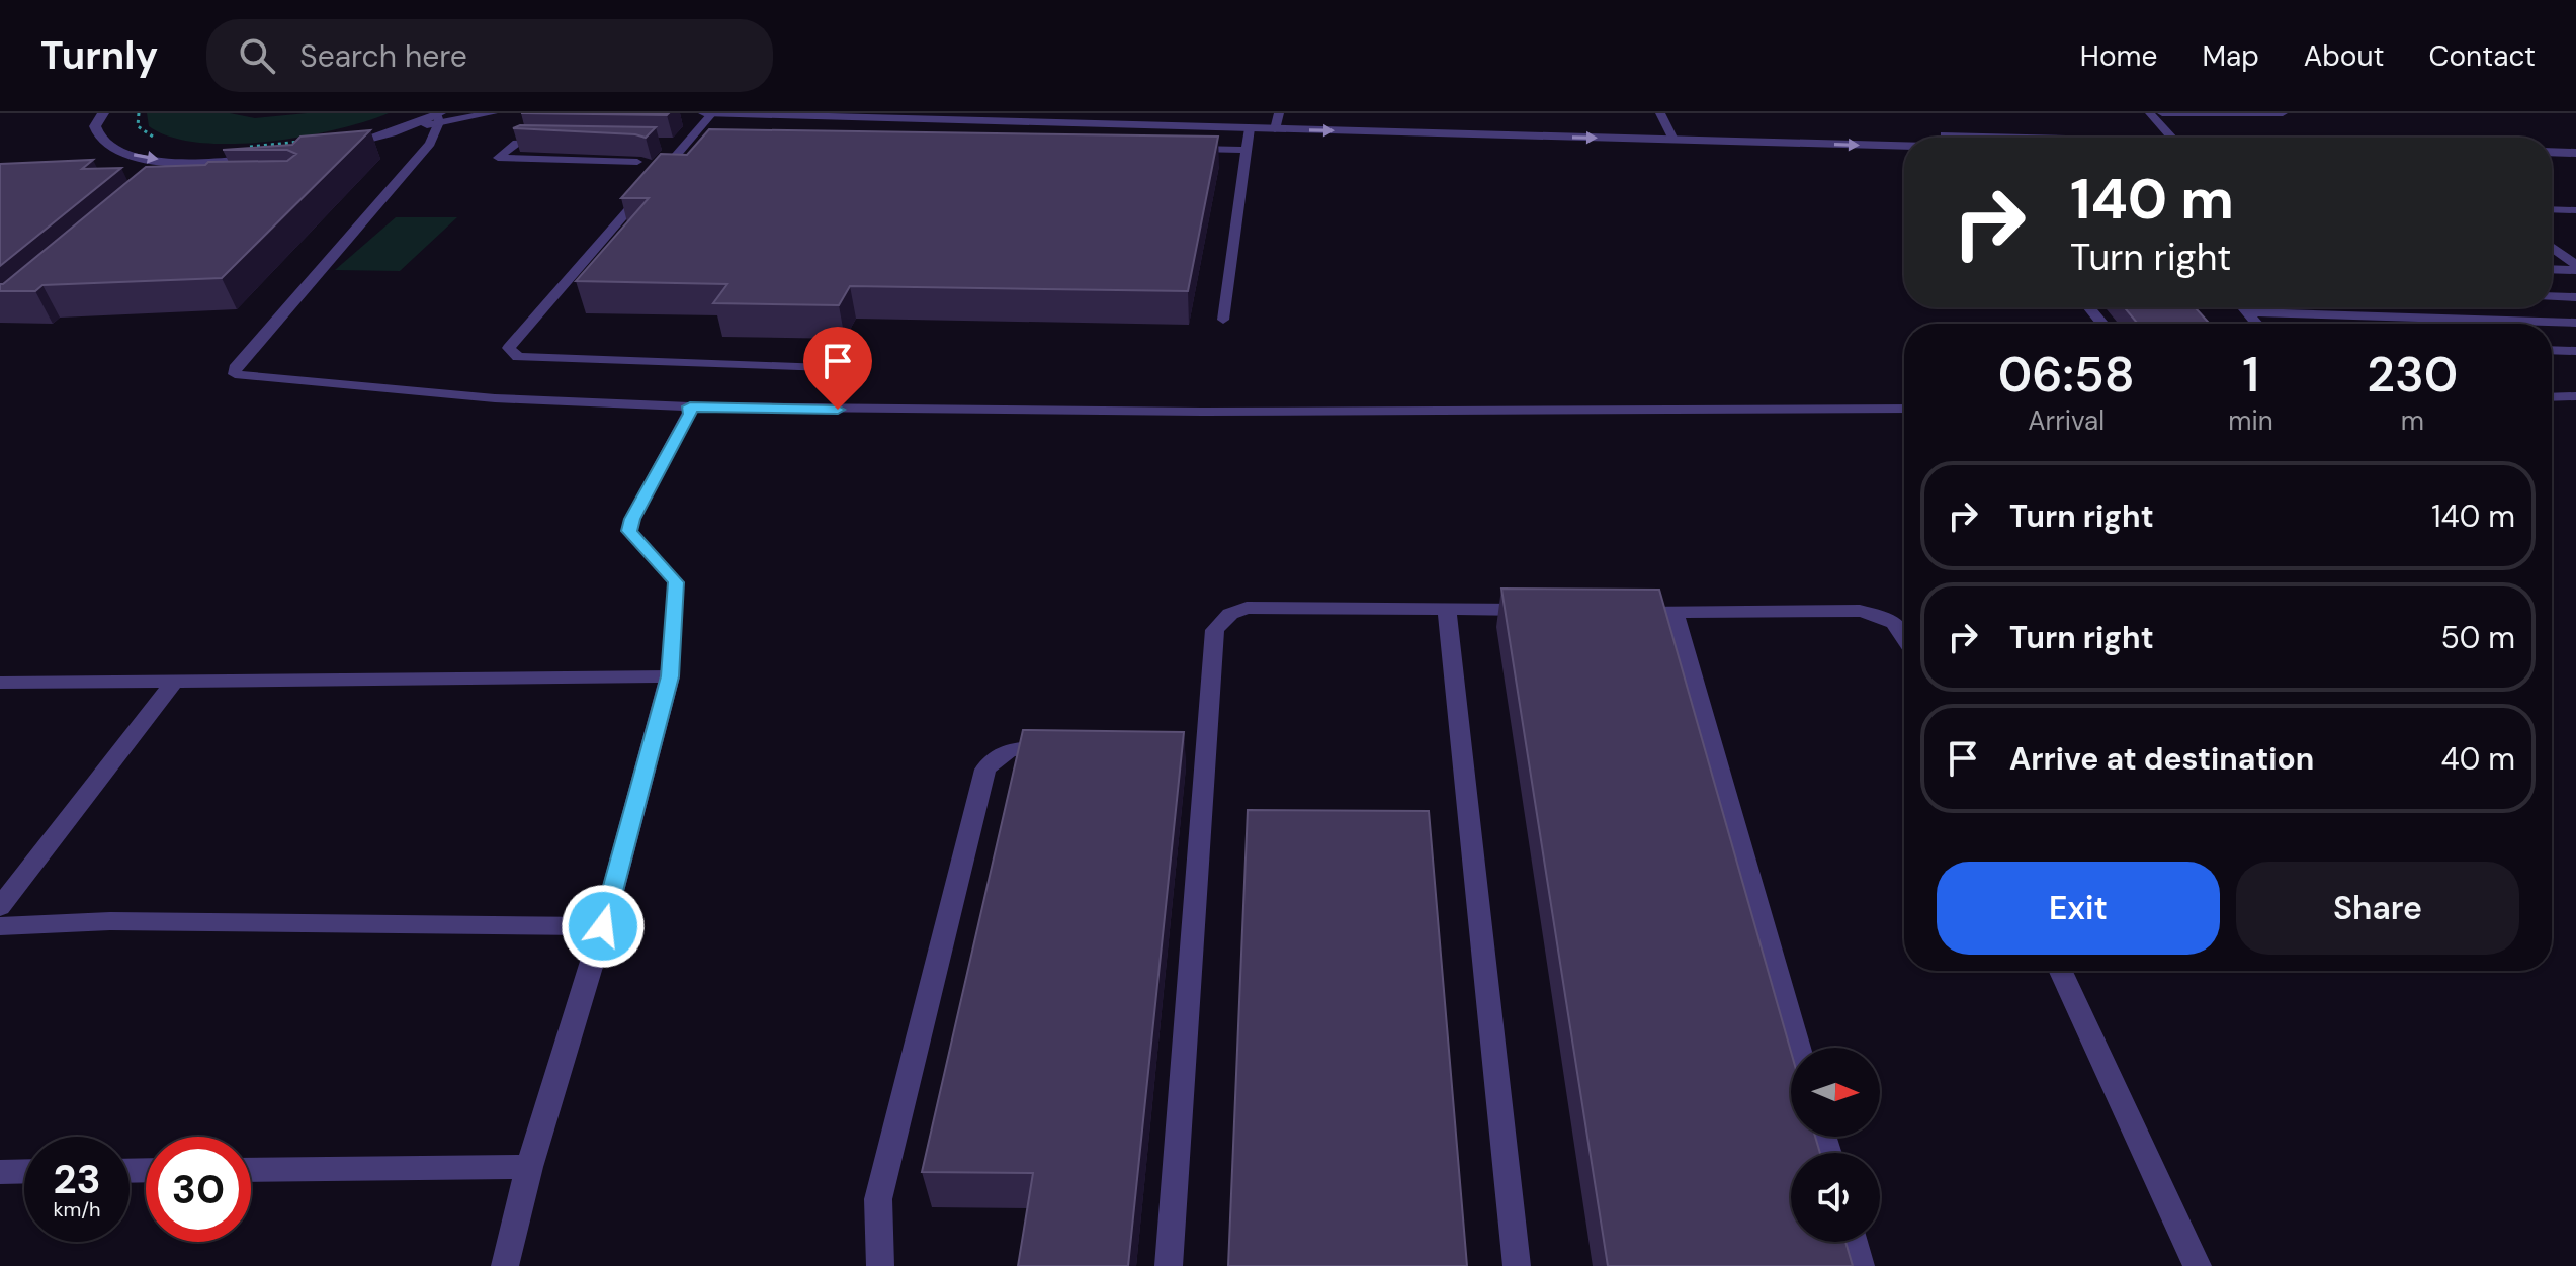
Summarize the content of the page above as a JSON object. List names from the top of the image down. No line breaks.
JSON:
{"north":"right","page":{"header":"Turnly","search":"Search here","nav":["Home","Map","About","Contact"],"turn":["140 m","Turn right"],"eta":["06:58","Arrival","1","min","230","m"],"list":[{"name":"Turn right","value":"140 m"},{"name":"Turn right","value":"50 m"},{"name":"Arrive at destination","value":"40 m"}],"buttons":["Exit","Share"],"speed":"23 km/h","limit":"30"}}
